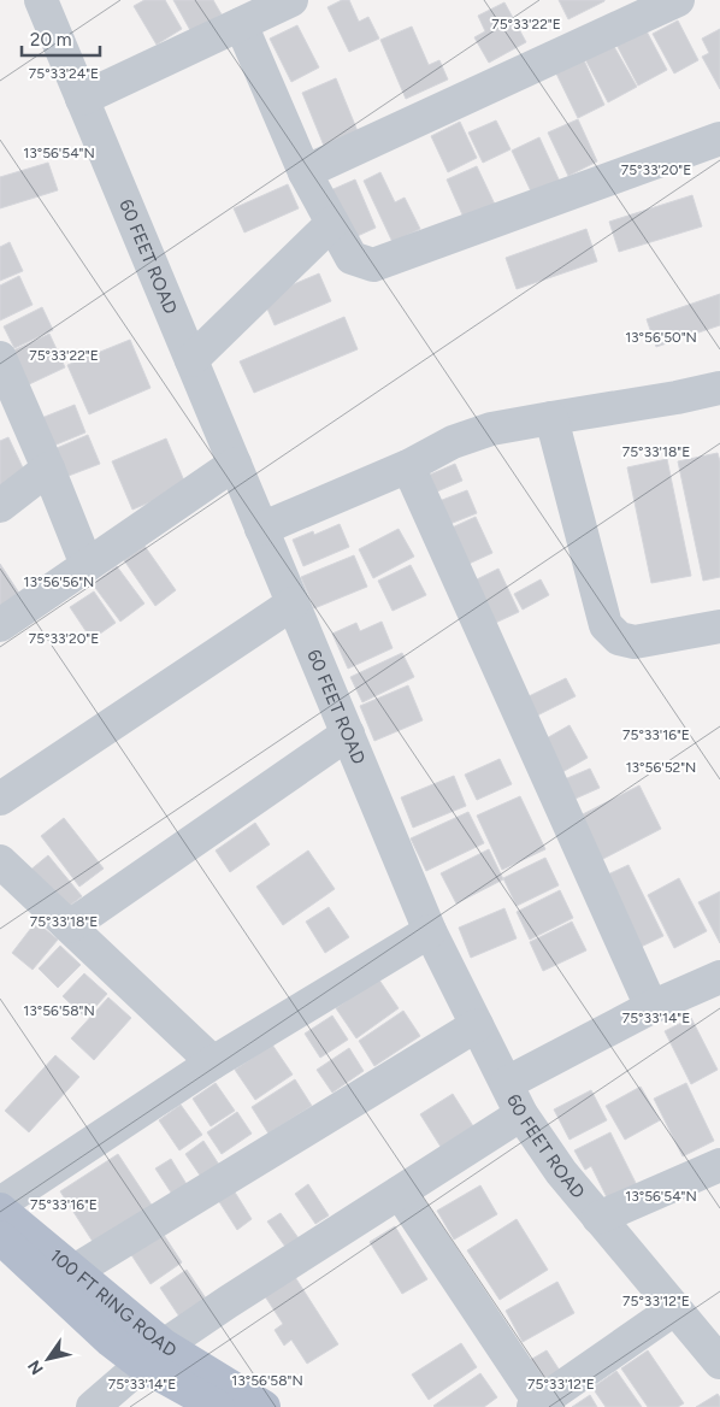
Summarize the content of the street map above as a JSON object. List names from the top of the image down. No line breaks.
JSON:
{"streets":{"main road":["100 FT RING ROAD"],"street":["60 FEET ROAD"]},"scale_bar":"20 m","north":"bottom left","coordinates":["75°33'22\"E","75°33'24\"E","13°56'54\"N","75°33'20\"E","13°56'50\"N","75°33'18\"E","13°56'56\"N","75°33'16\"E","13°56'52\"N","13°56'58\"N","75°33'14\"E","75°33'12\"E"]}
